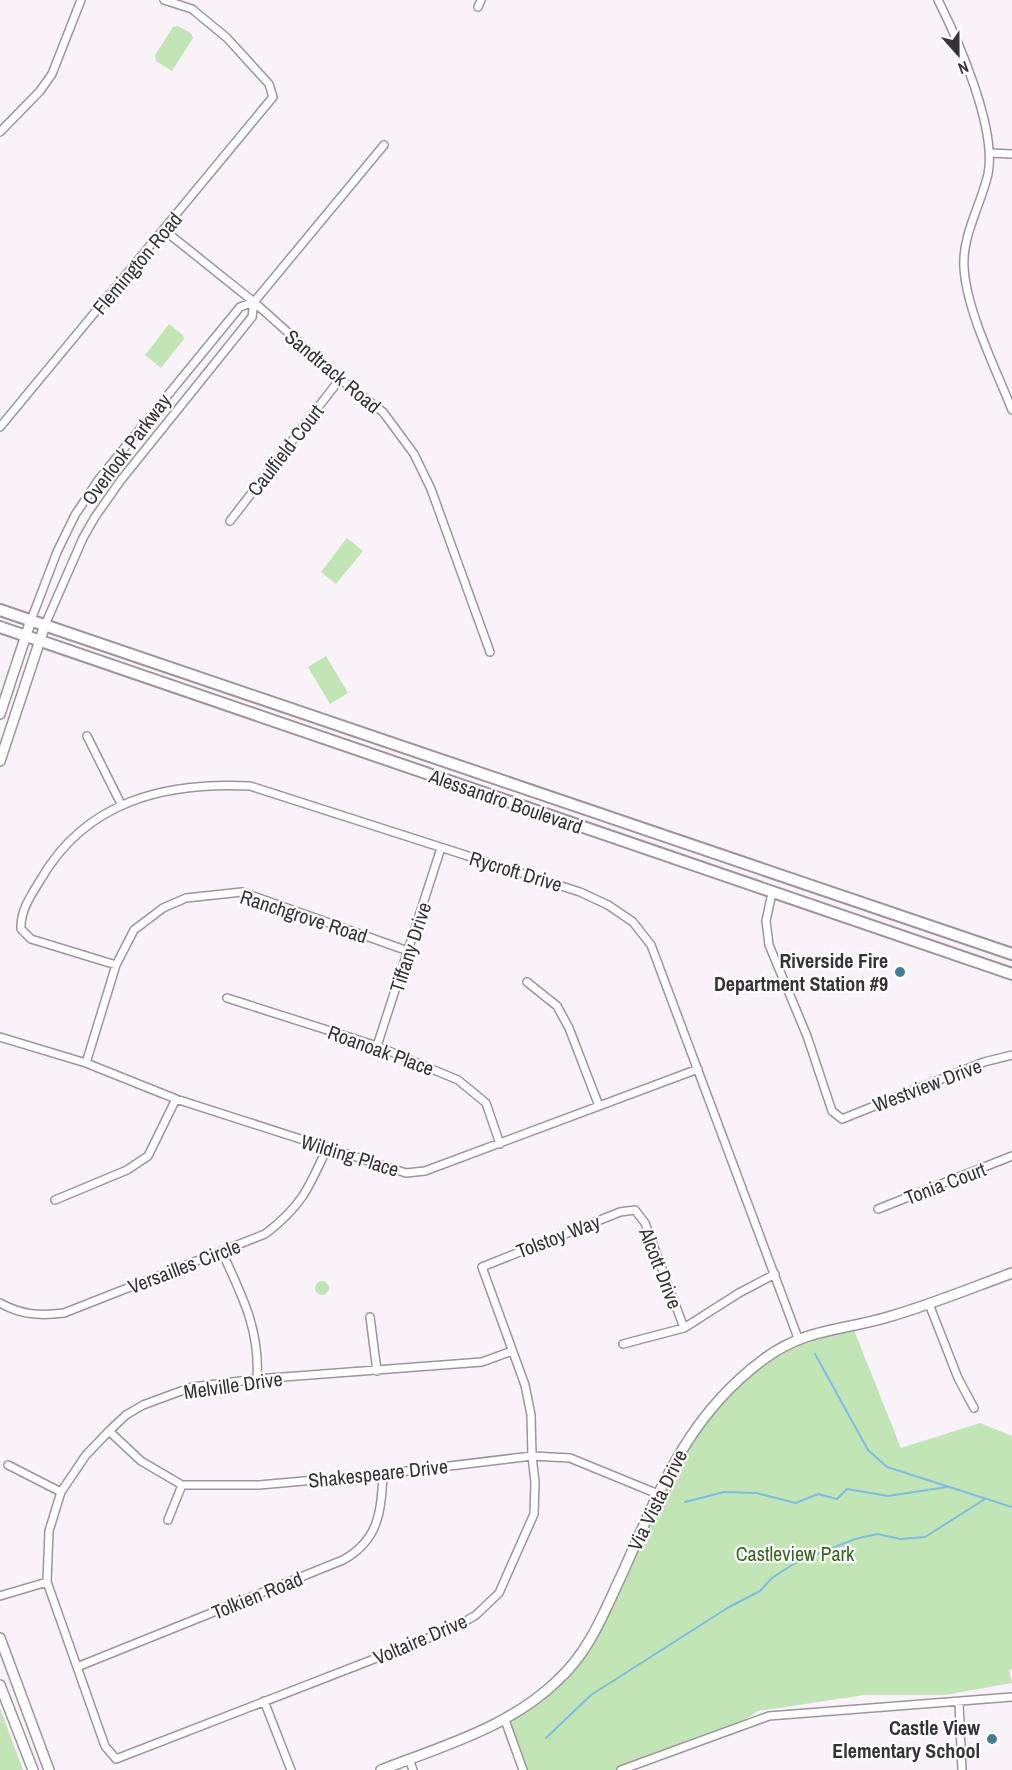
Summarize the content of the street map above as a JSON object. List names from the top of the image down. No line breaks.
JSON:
{"streets":{"main road":["Alessandro Boulevard"],"street":["Flemington Road","Sandtrack Road","Overlook Parkway","Caulfield Court","Rycroft Drive","Ranchgrove Road","Tiffany Drive","Roanoak Place","Westview Drive","Wilding Place","Tonia Court","Tolstoy Way","Versailles Circle","Alcott Drive","Melville Drive","Shakespeare Drive","Via Vista Drive","Tolkien Road","Voltaire Drive"]},"crossings":[["Flemington Road","Sandtrack Road"],["Sandtrack Road","Overlook Parkway"],["Sandtrack Road","Caulfield Court"],["Overlook Parkway","Alessandro Boulevard"],["Alessandro Boulevard","Westview Drive"],["Rycroft Drive","Ranchgrove Road"],["Rycroft Drive","Tiffany Drive"],["Rycroft Drive","Wilding Place"],["Rycroft Drive","Via Vista Drive"],["Ranchgrove Road","Tiffany Drive"],["Ranchgrove Road","Wilding Place"],["Tiffany Drive","Roanoak Place"],["Roanoak Place","Wilding Place"],["Wilding Place","Versailles Circle"],["Tolstoy Way","Alcott Drive"],["Tolstoy Way","Voltaire Drive"],["Melville Drive","Tolkien Road"],["Melville Drive","Voltaire Drive"],["Shakespeare Drive","Via Vista Drive"],["Shakespeare Drive","Tolkien Road"],["Shakespeare Drive","Voltaire Drive"]],"parks":["Castleview Park"],"places":["Riverside Fire Department Station #9","Castle View Elementary School"],"north":"bottom"}
